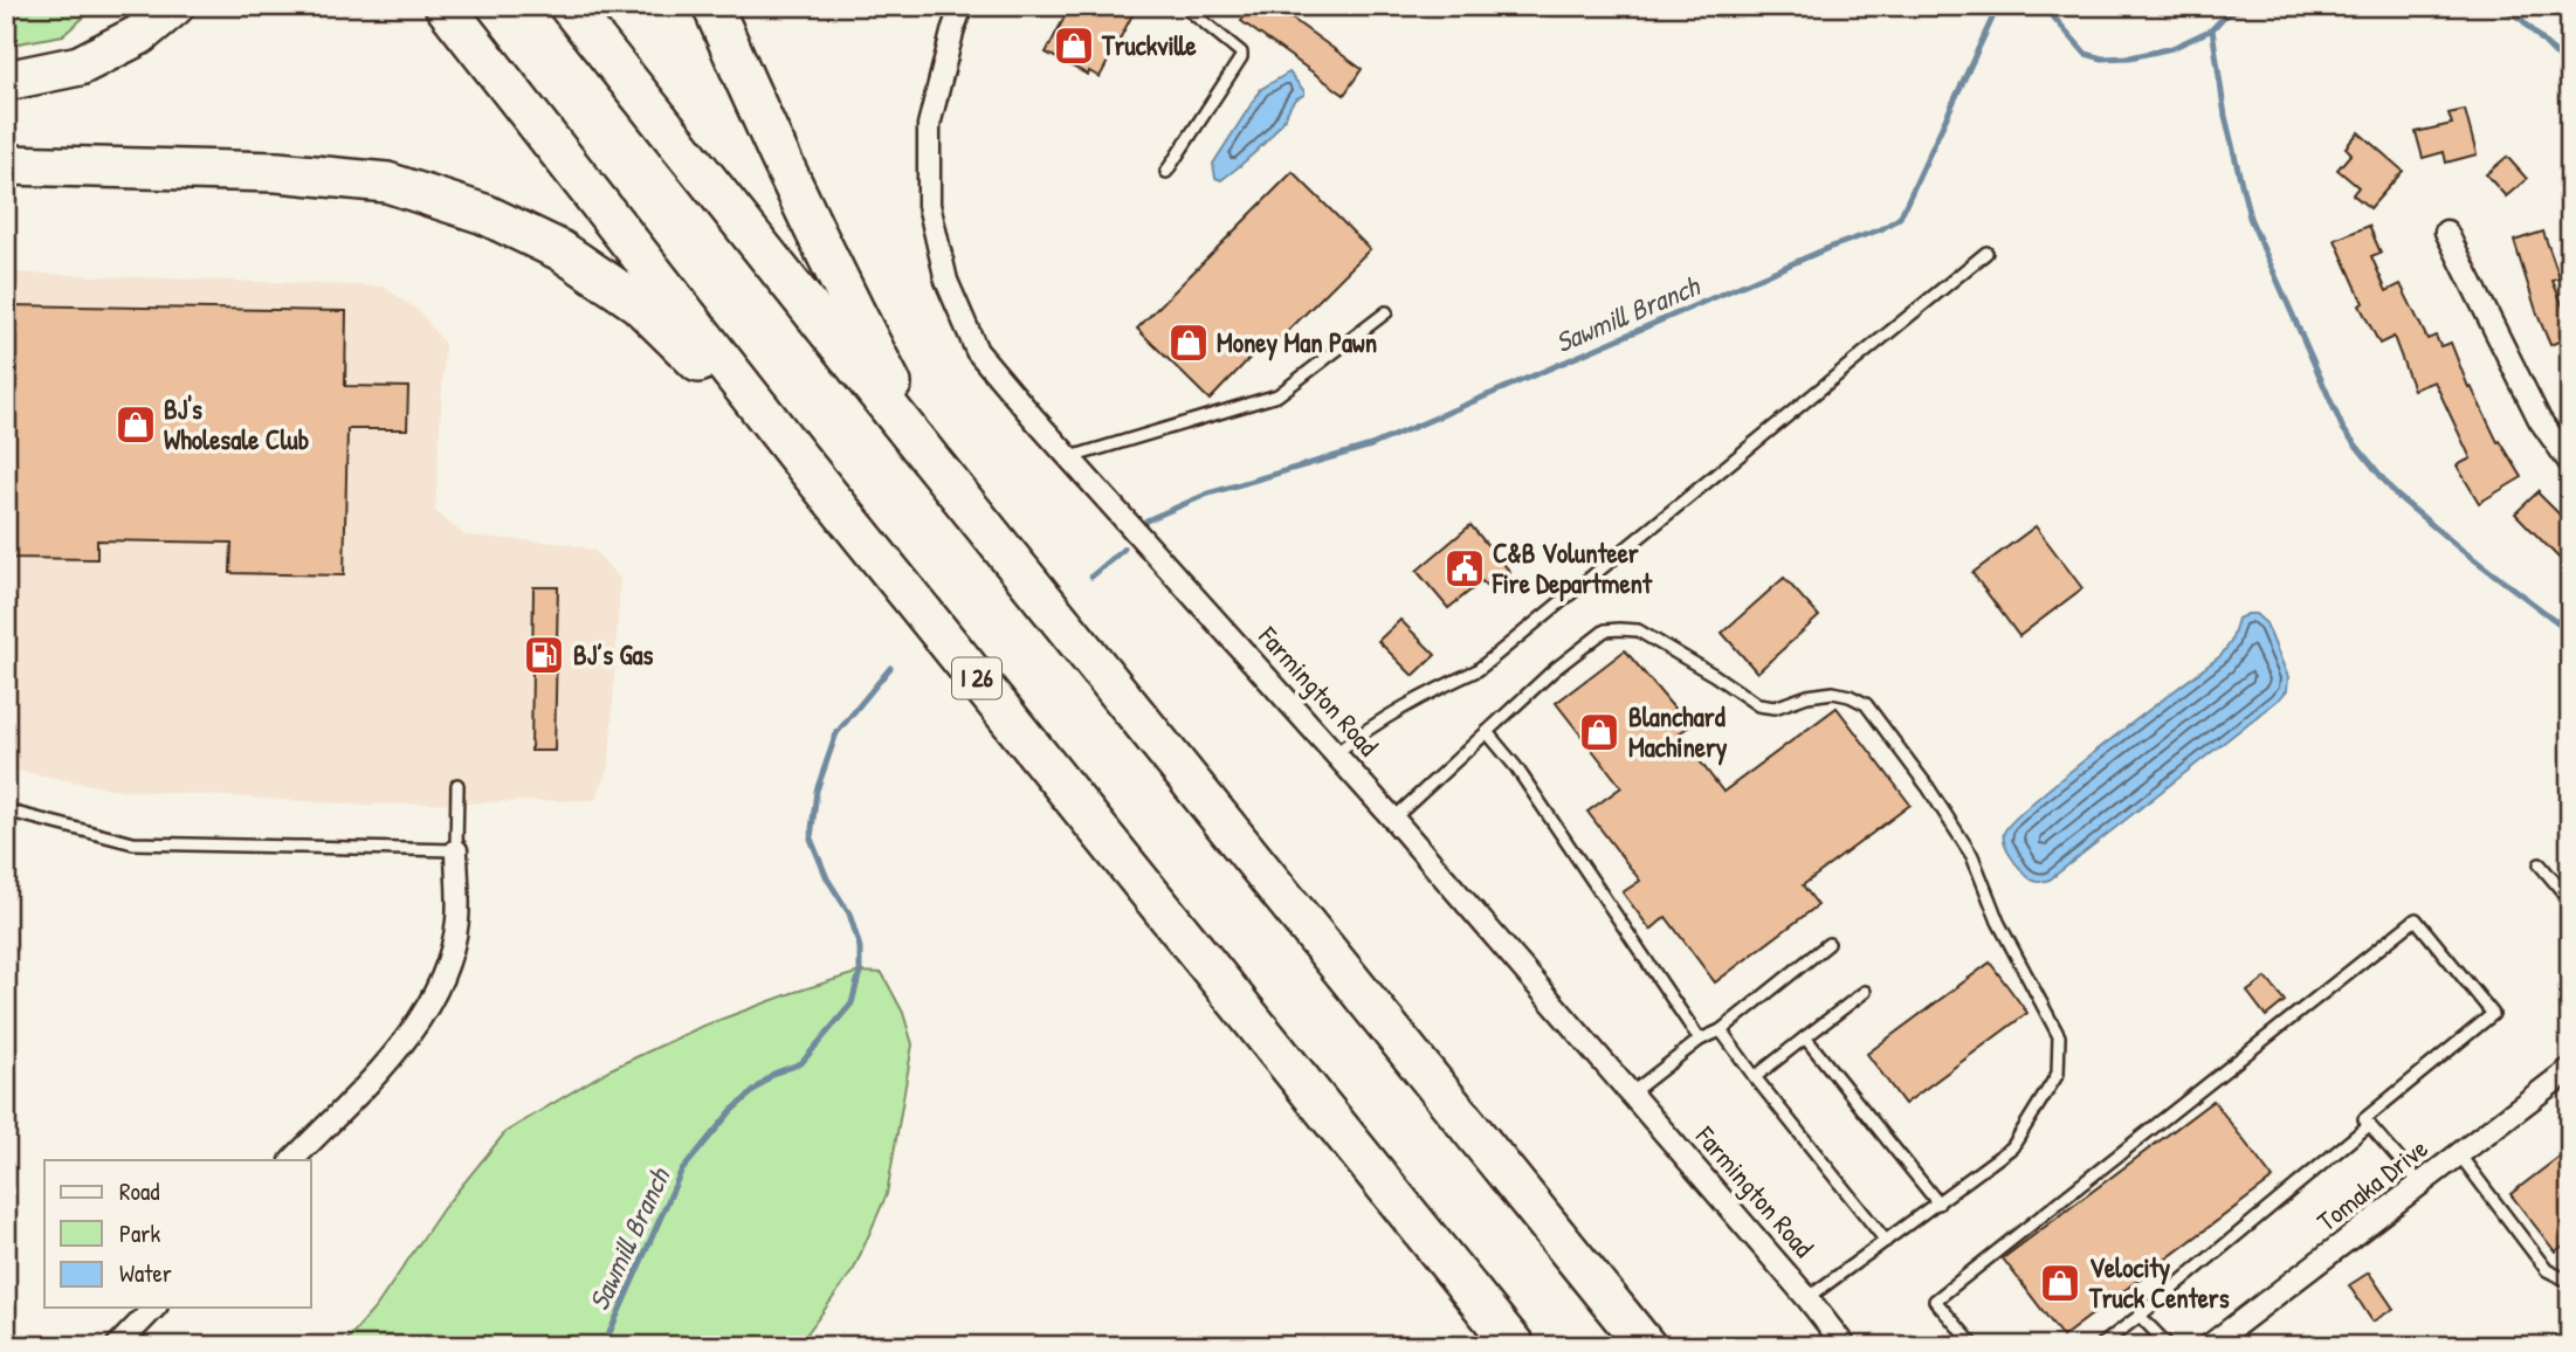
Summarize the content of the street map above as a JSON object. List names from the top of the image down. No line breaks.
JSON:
{"streets":{"highway":["I 26"],"street":["Farmington Road","Tomaka Drive"]},"water":["Sawmill Branch"],"places":{"shop":["Truckville","Money Man Pawn","BJ's Wholesale Club","Blanchard Machinery","Velocity Truck Centers"],"public building":["C&B Volunteer Fire Department"],"fuel station":["BJ’s Gas"]},"legend":["Road","Park","Water"]}
